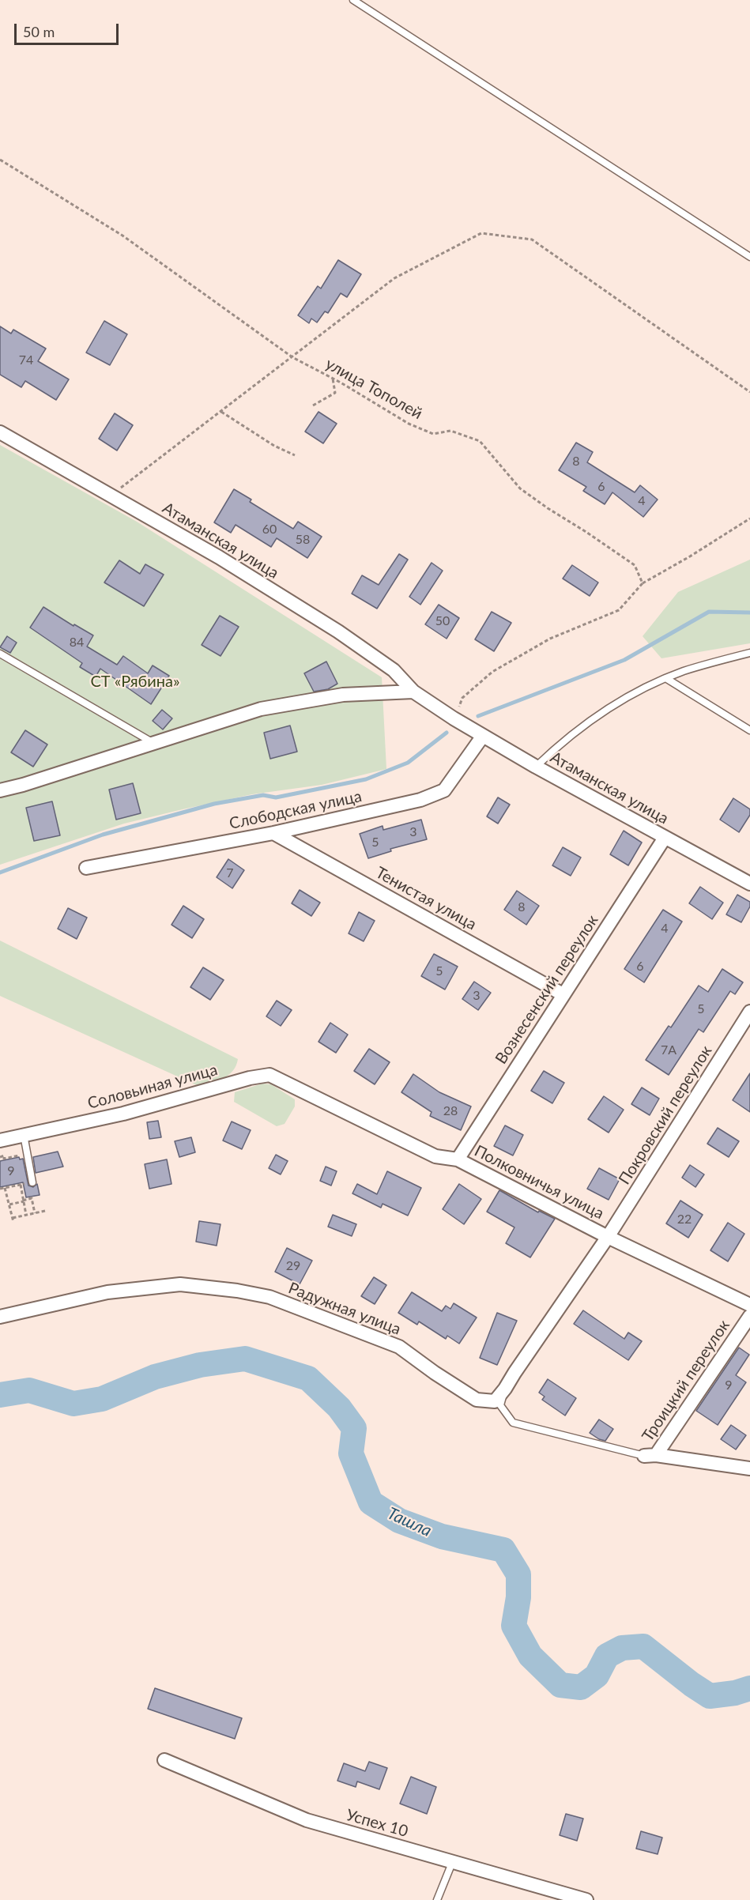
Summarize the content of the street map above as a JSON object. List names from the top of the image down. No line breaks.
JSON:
{"streets":{"street":["Атаманская улица","Слободская улица","Тенистая улица","Вознесенский переулок","Соловьиная улица","Покровский переулок","Полковничья улица","Радужная улица","Троицкий переулок","Успех 10"],"path":["улица Тополей"]},"crossings":[["Атаманская улица","Слободская улица"],["Атаманская улица","Вознесенский переулок"],["Слободская улица","Тенистая улица"],["Тенистая улица","Вознесенский переулок"],["Вознесенский переулок","Полковничья улица"],["Соловьиная улица","Полковничья улица"],["Покровский переулок","Полковничья улица"],["Покровский переулок","Радужная улица"],["Полковничья улица","Радужная улица"]],"water":["Ташла"],"parks":["СТ «Рябина»"],"house_numbers":["74","8","6","4","60","58","50","84","3","5","7","8","4","6","5","3","5","7А","28","9","22","29","9"],"scale_bar":"50 m"}
